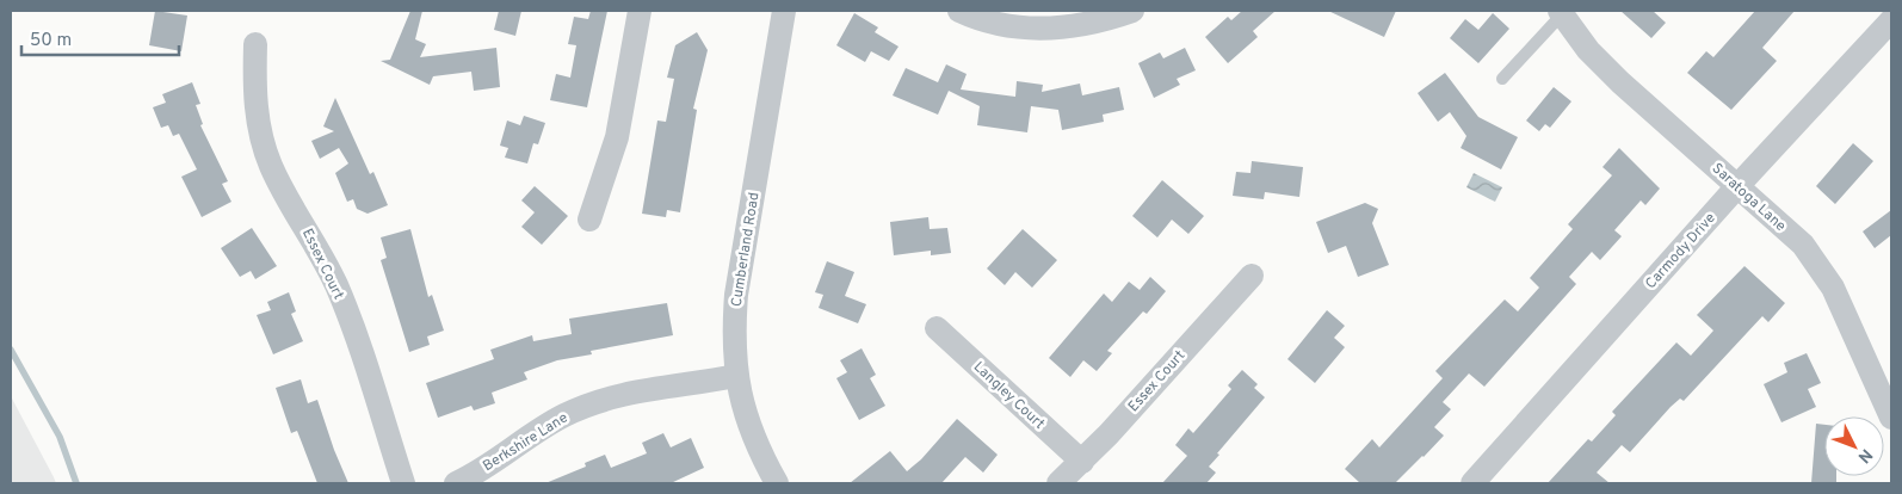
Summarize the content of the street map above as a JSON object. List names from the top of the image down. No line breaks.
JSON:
{"streets":{"street":["Saratoga Lane","Cumberland Road","Carmody Drive","Essex Court","Langley Court","Berkshire Lane"]},"crossings":[["Saratoga Lane","Carmody Drive"],["Cumberland Road","Berkshire Lane"],["Essex Court","Langley Court"]],"scale_bar":"50 m","north":"bottom right"}
